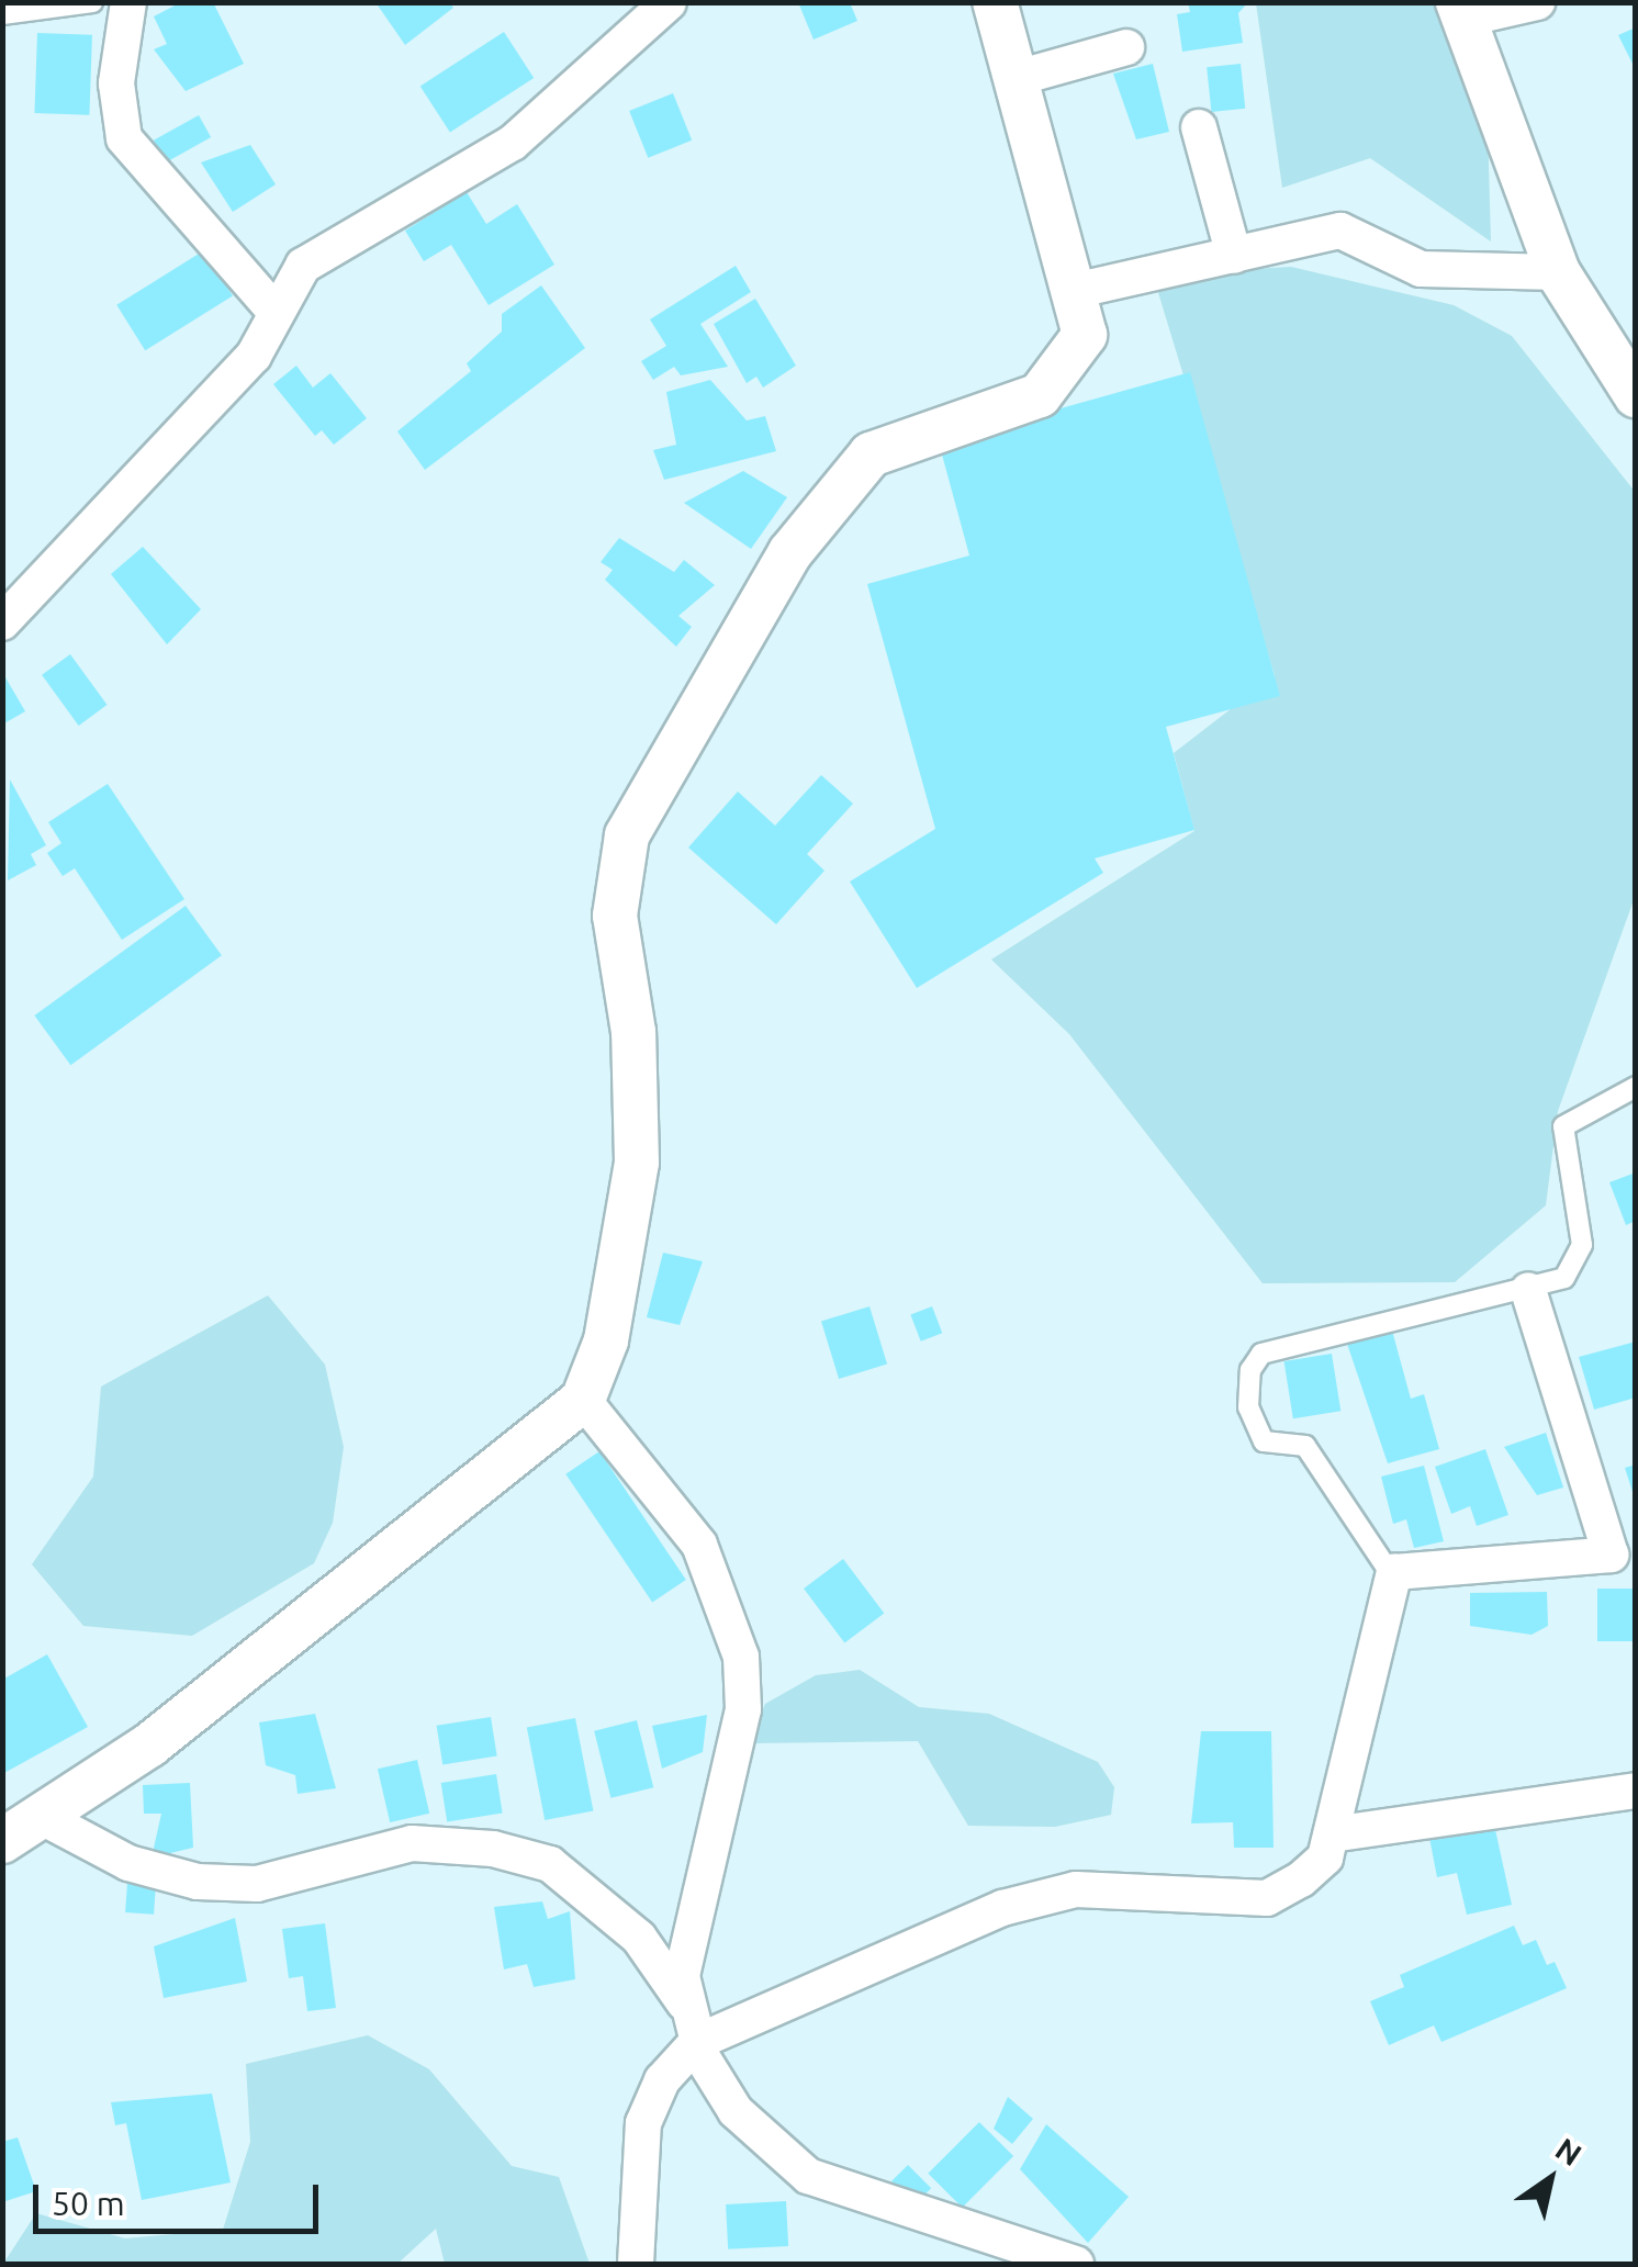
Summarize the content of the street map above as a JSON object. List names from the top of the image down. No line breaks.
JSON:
{"scale_bar":"50 m","north":"top right"}
